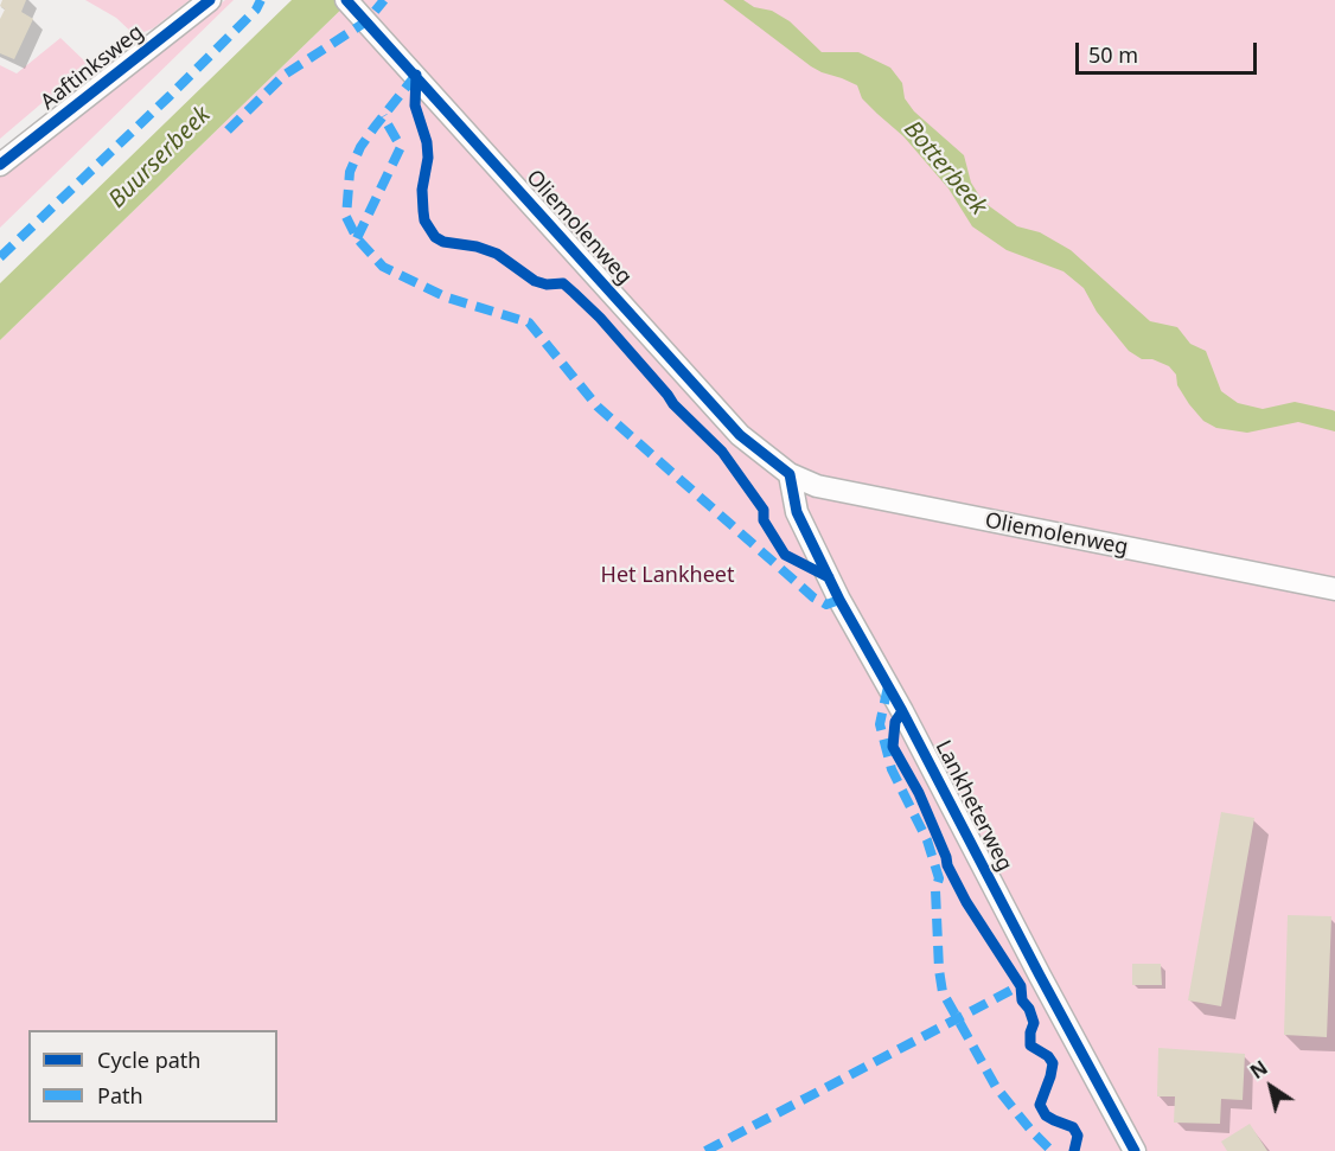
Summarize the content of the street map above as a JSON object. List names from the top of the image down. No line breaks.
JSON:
{"streets":{"street":["Aaftinksweg","Oliemolenweg","Lankheterweg"]},"crossings":[["Oliemolenweg","Lankheterweg"]],"water":["Buurserbeek","Botterbeek"],"parks":["Het Lankheet"],"legend":["Cycle path","Path"],"scale_bar":"50 m","north":"top left"}
